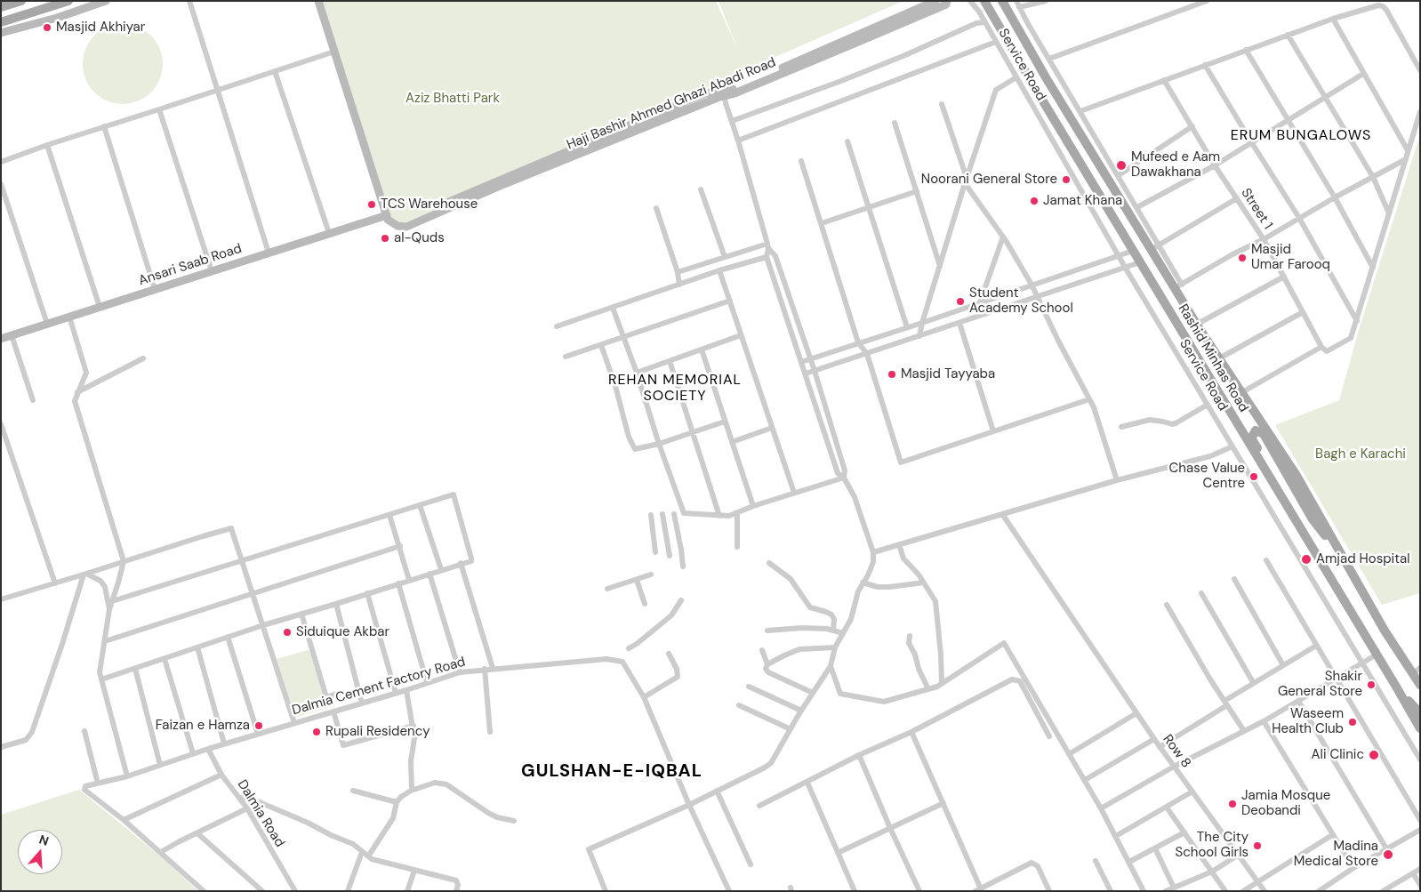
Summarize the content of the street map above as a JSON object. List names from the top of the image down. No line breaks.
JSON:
{"streets":{"main road":["Rashid Minhas Road"],"street":["Service Road","Haji Bashir Ahmed Ghazi Abadi Road","Street 1","Ansari Saab Road","Dalmia Cement Factory Road","Row 8","Dalmia Road"]},"crossings":[["Haji Bashir Ahmed Ghazi Abadi Road","Ansari Saab Road"],["Dalmia Cement Factory Road","Dalmia Road"]],"districts":["ERUM BUNGALOWS","REHAN MEMORIAL SOCIETY","GULSHAN-E-IQBAL"],"parks":["Aziz Bhatti Park","Bagh e Karachi"],"places":["Masjid Akhiyar","Mufeed e Aam Dawakhana","Noorani General Store","Jamat Khana","TCS Warehouse","al-Quds","Masjid Umar Farooq","Student Academy School","Masjid Tayyaba","Chase Value Centre","Amjad Hospital","Siduique Akbar","Shakir General Store","Waseem Health Club","Faizan e Hamza","Rupali Residency","Ali Clinic","Jamia Mosque Deobandi","The City School Girls","Madina Medical Store"],"north":"top"}
